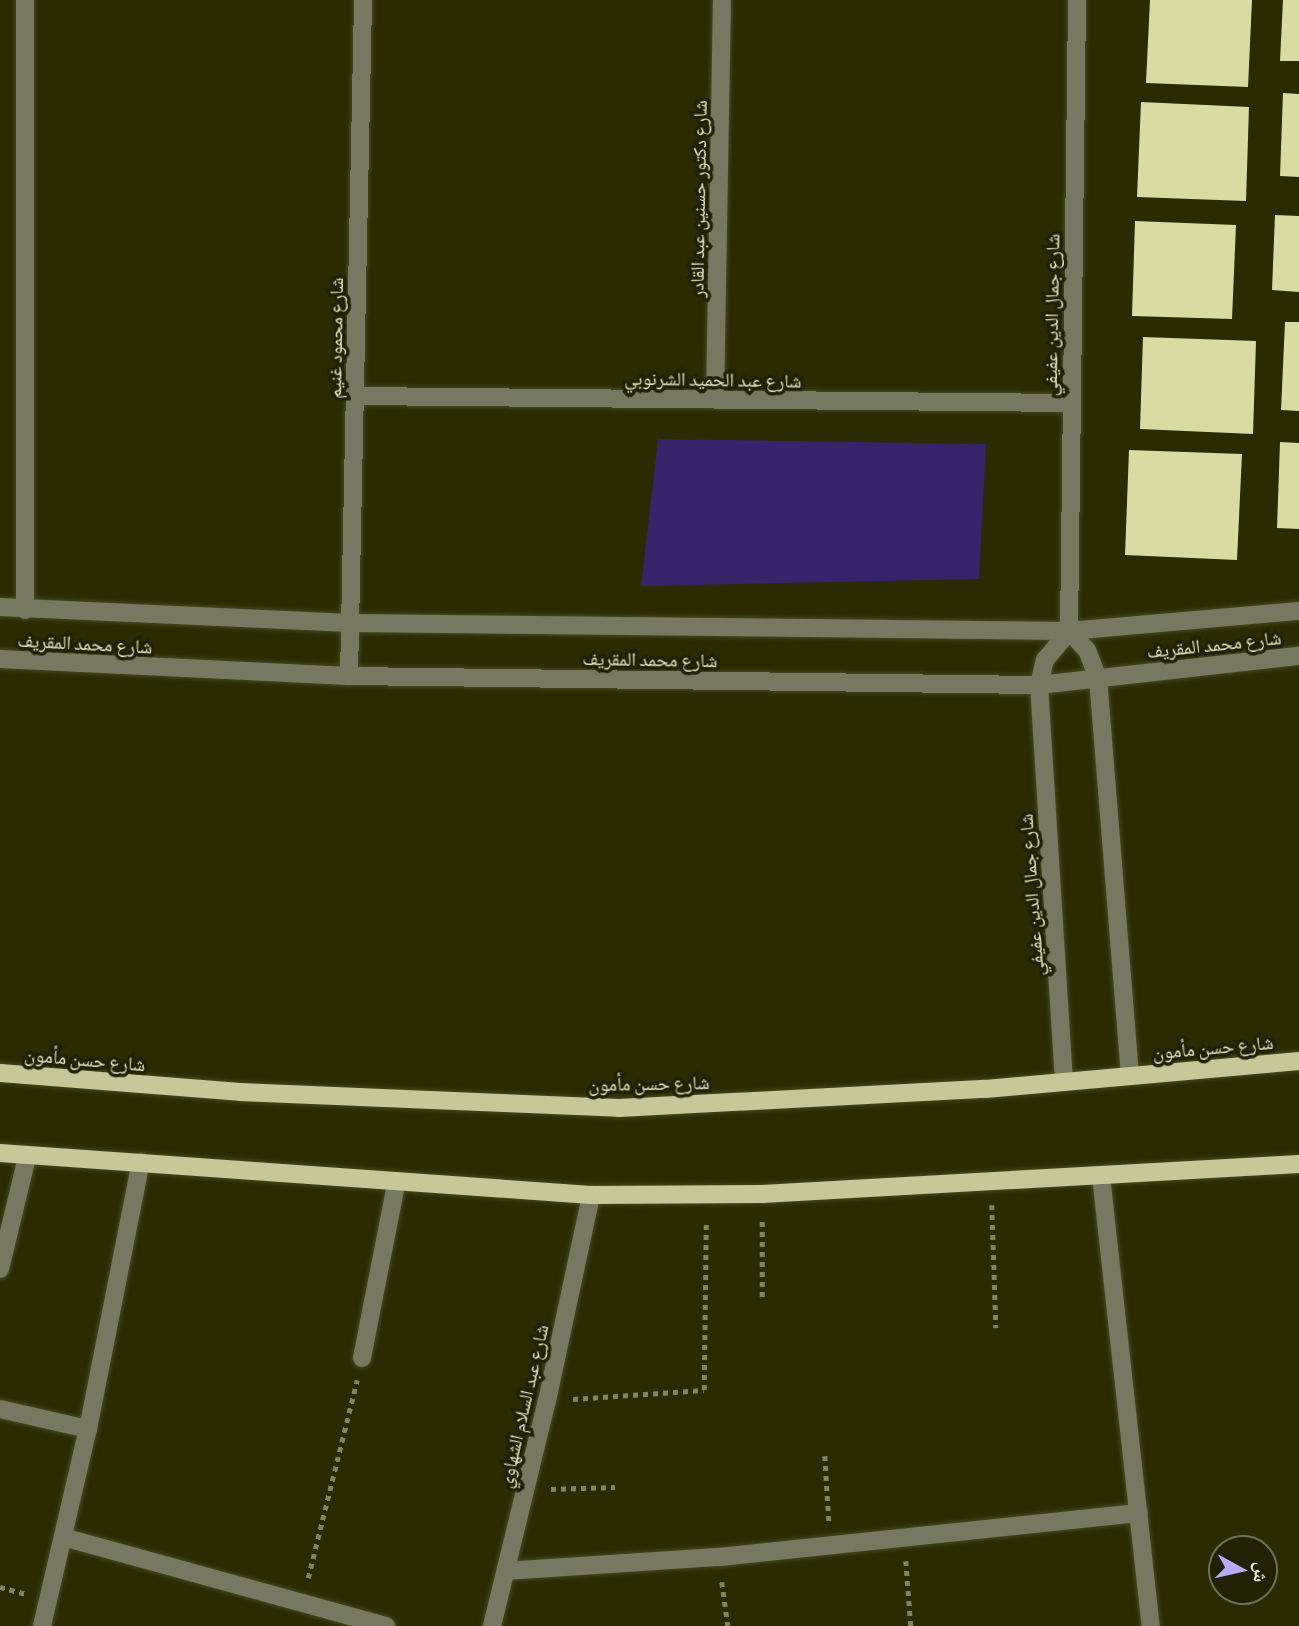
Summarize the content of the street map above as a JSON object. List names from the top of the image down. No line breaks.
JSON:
{"streets":{"main road":["شارع حسن مأمون"],"street":["شارع دكتور حسنين عبد القادر","شارع جمال الدين عفيفي","شارع محمود غنيم","شارع عبد الحميد الشرنوبي","شارع محمد المقريف","شارع عبد السلام الشهاوي"]},"crossings":[["شارع دكتور حسنين عبد القادر","شارع عبد الحميد الشرنوبي"],["شارع جمال الدين عفيفي","شارع عبد الحميد الشرنوبي"],["شارع جمال الدين عفيفي","شارع محمد المقريف"],["شارع جمال الدين عفيفي","شارع حسن مأمون"],["شارع محمود غنيم","شارع عبد الحميد الشرنوبي"],["شارع محمود غنيم","شارع محمد المقريف"]],"north":"right"}
